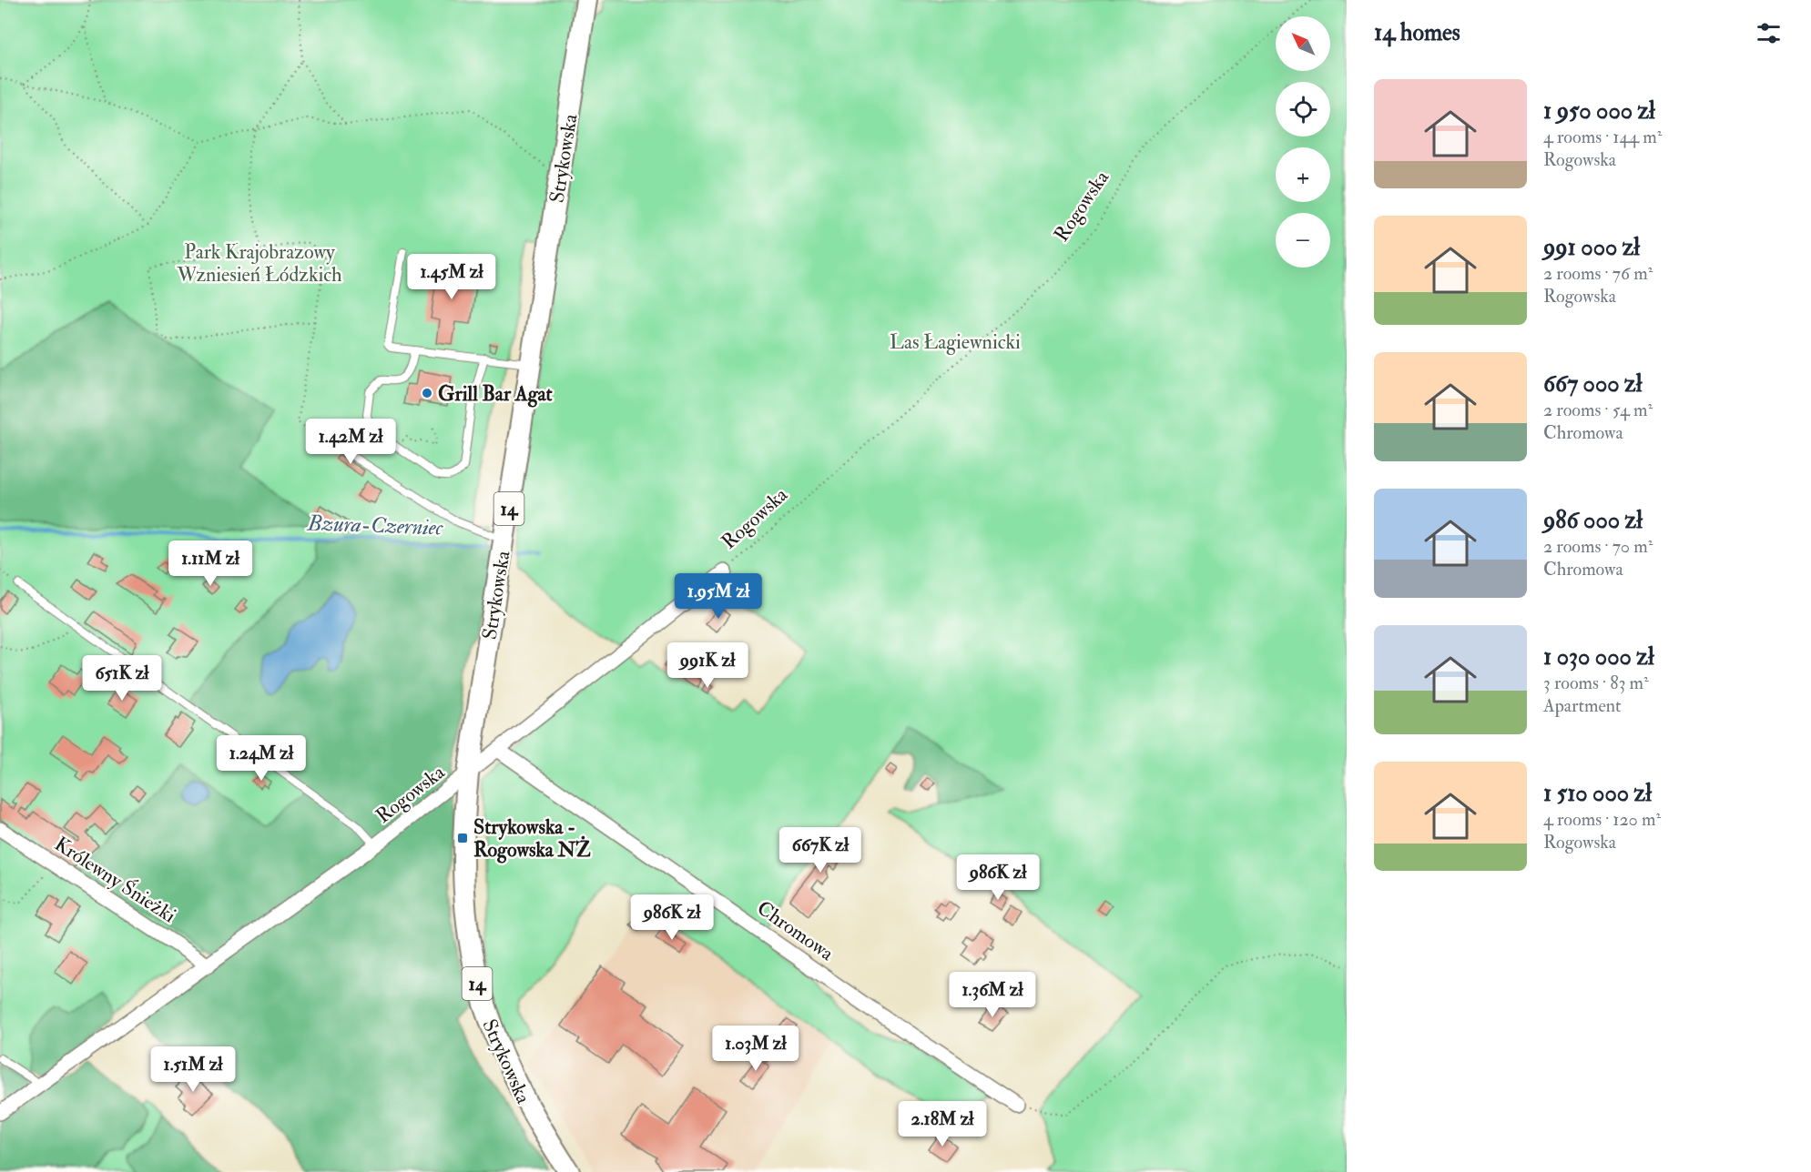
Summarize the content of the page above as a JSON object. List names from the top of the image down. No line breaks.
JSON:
{"streets":{"main road":["Strykowska","14"],"street":["Rogowska","Królewny Śnieżki","Chromowa"]},"crossings":[["Strykowska","Rogowska"],["Rogowska","Królewny Śnieżki"],["Rogowska","Chromowa"]],"water":["Bzura-Czerniec"],"parks":["Park Krajobrazowy Wzniesień Łódzkich","Las Łagiewnicki"],"places":{"other":["Grill Bar Agat"],"transit":["Strykowska - Rogowska NŻ"]},"north":"top left","page":{"heading":"14 homes","map_buttons":["+","−"],"list":[{"name":"1 950 000 zł","note":"4 rooms · 144 m² · Rogowska"},{"name":"991 000 zł","note":"2 rooms · 76 m² · Rogowska"},{"name":"667 000 zł","note":"2 rooms · 54 m² · Chromowa"},{"name":"986 000 zł","note":"2 rooms · 70 m² · Chromowa"},{"name":"1 030 000 zł","note":"3 rooms · 83 m² · Apartment"},{"name":"1 510 000 zł","note":"4 rooms · 120 m² · Rogowska"}],"price":["1.45M zł","1.42M zł","1.11M zł","1.95M zł","991K zł","651K zł","1.24M zł","667K zł","986K zł","986K zł","1.36M zł","1.03M zł","1.51M zł","2.18M zł"]}}
